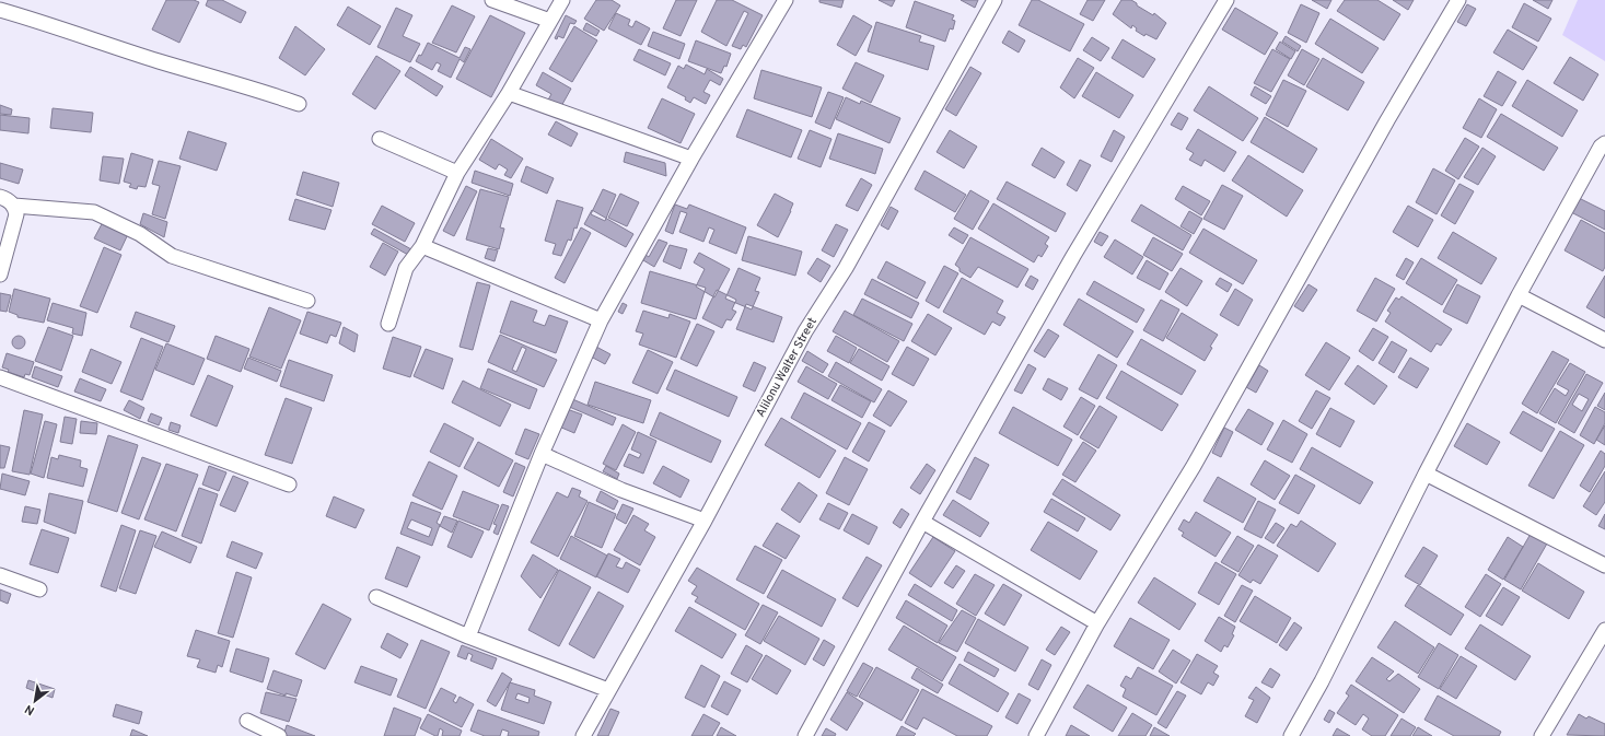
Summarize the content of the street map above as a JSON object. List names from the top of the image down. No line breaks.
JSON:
{"streets":{"street":["Alilonu Walter Street"]},"north":"bottom left"}
